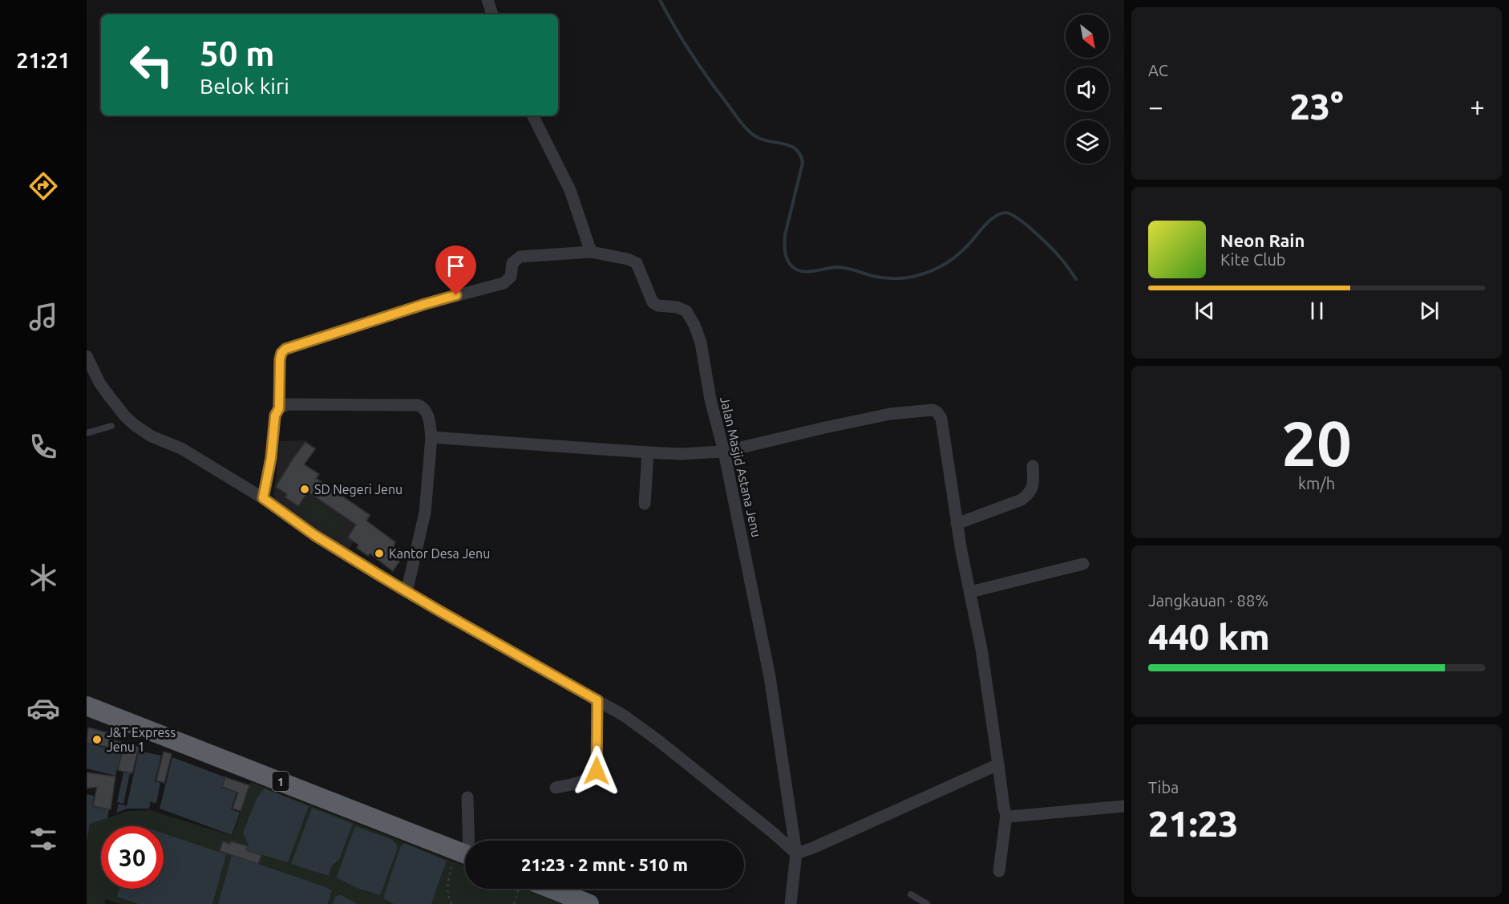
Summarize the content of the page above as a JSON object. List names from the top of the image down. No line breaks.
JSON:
{"streets":{"highway":["1"],"street":["Jalan Masjid Astana Jenu"]},"places":["SD Negeri Jenu","Kantor Desa Jenu","J&T Express Jenu 1"],"north":"bottom right","page":{"tabs":"21:21","tile":["AC",["20","km/h"],["Jangkauan · 88%","440 km"],["Tiba","21:23"]],"turn":["50 m","Belok kiri"],"heat":["−","23°","+"],"song":["Neon Rain","Kite Club"],"limit":"30","trip":"21:23 · 2 mnt · 510 m"}}
